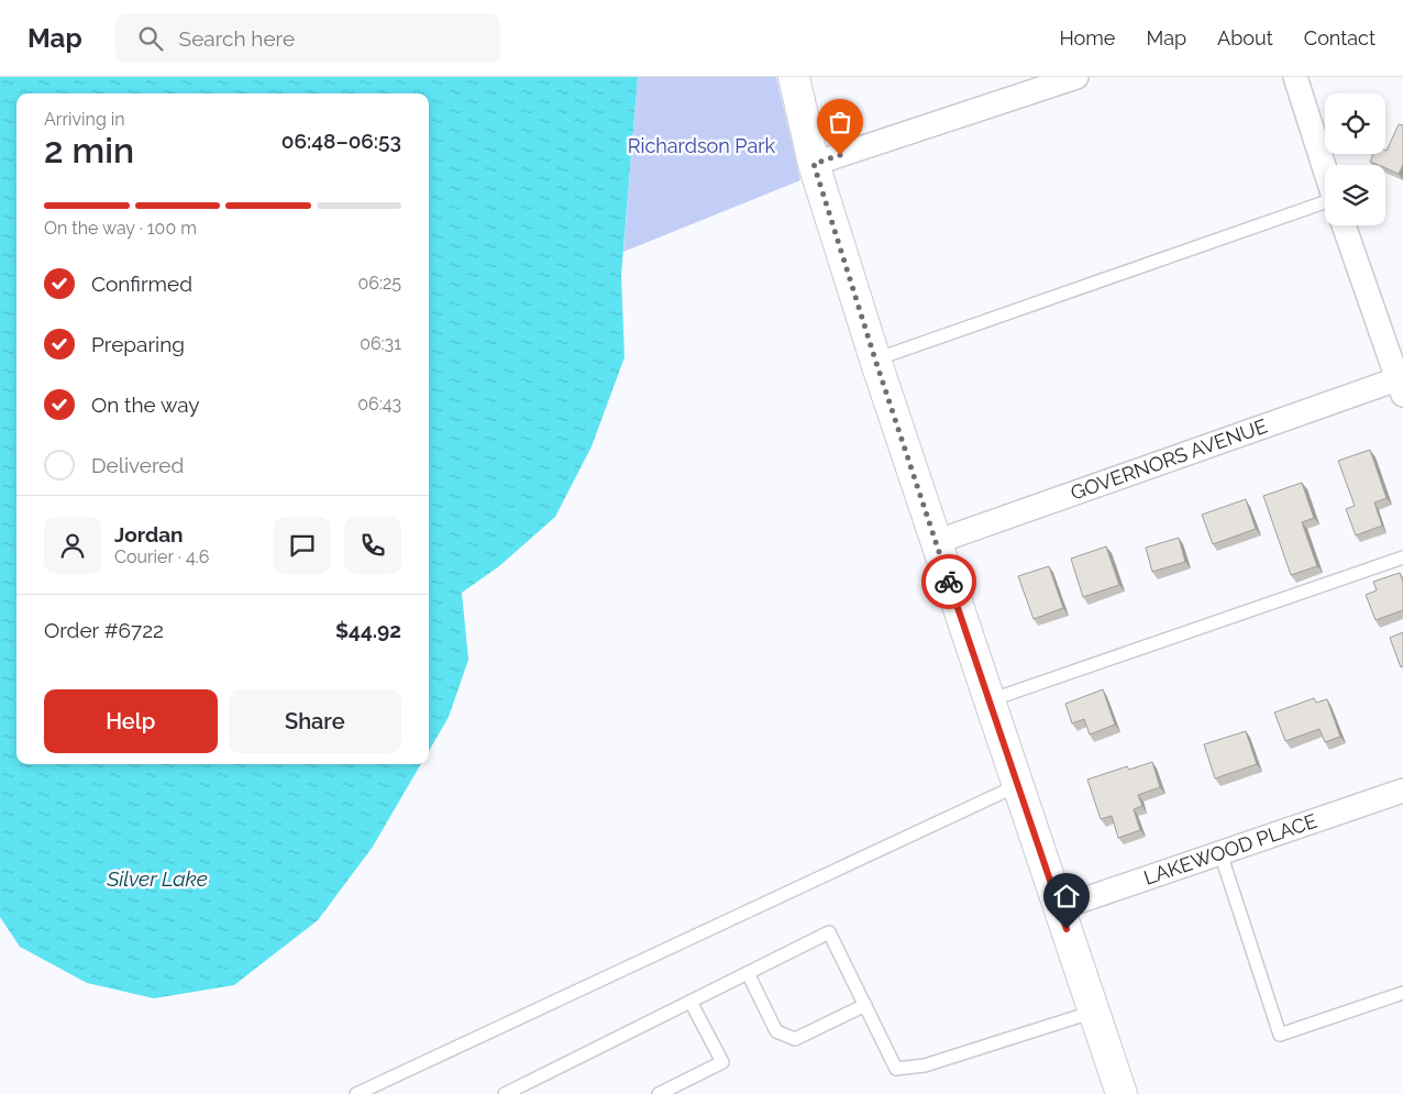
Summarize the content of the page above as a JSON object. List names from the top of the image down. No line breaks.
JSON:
{"streets":{"street":["GOVERNORS AVENUE","LAKEWOOD PLACE"]},"water":["Silver Lake"],"parks":["Richardson Park"],"page":{"header":"Map","search":"Search here","nav":["Home","Map","About","Contact"],"heading":["2 min","Arriving in","06:48–06:53"],"panel":["Jordan","Courier · 4.6","Order #6722","$44.92"],"bar":"On the way · 100 m","list":[["Confirmed","06:25"],["Preparing","06:31"],["On the way","06:43"],"Delivered"],"buttons":["Help","Share"]}}
